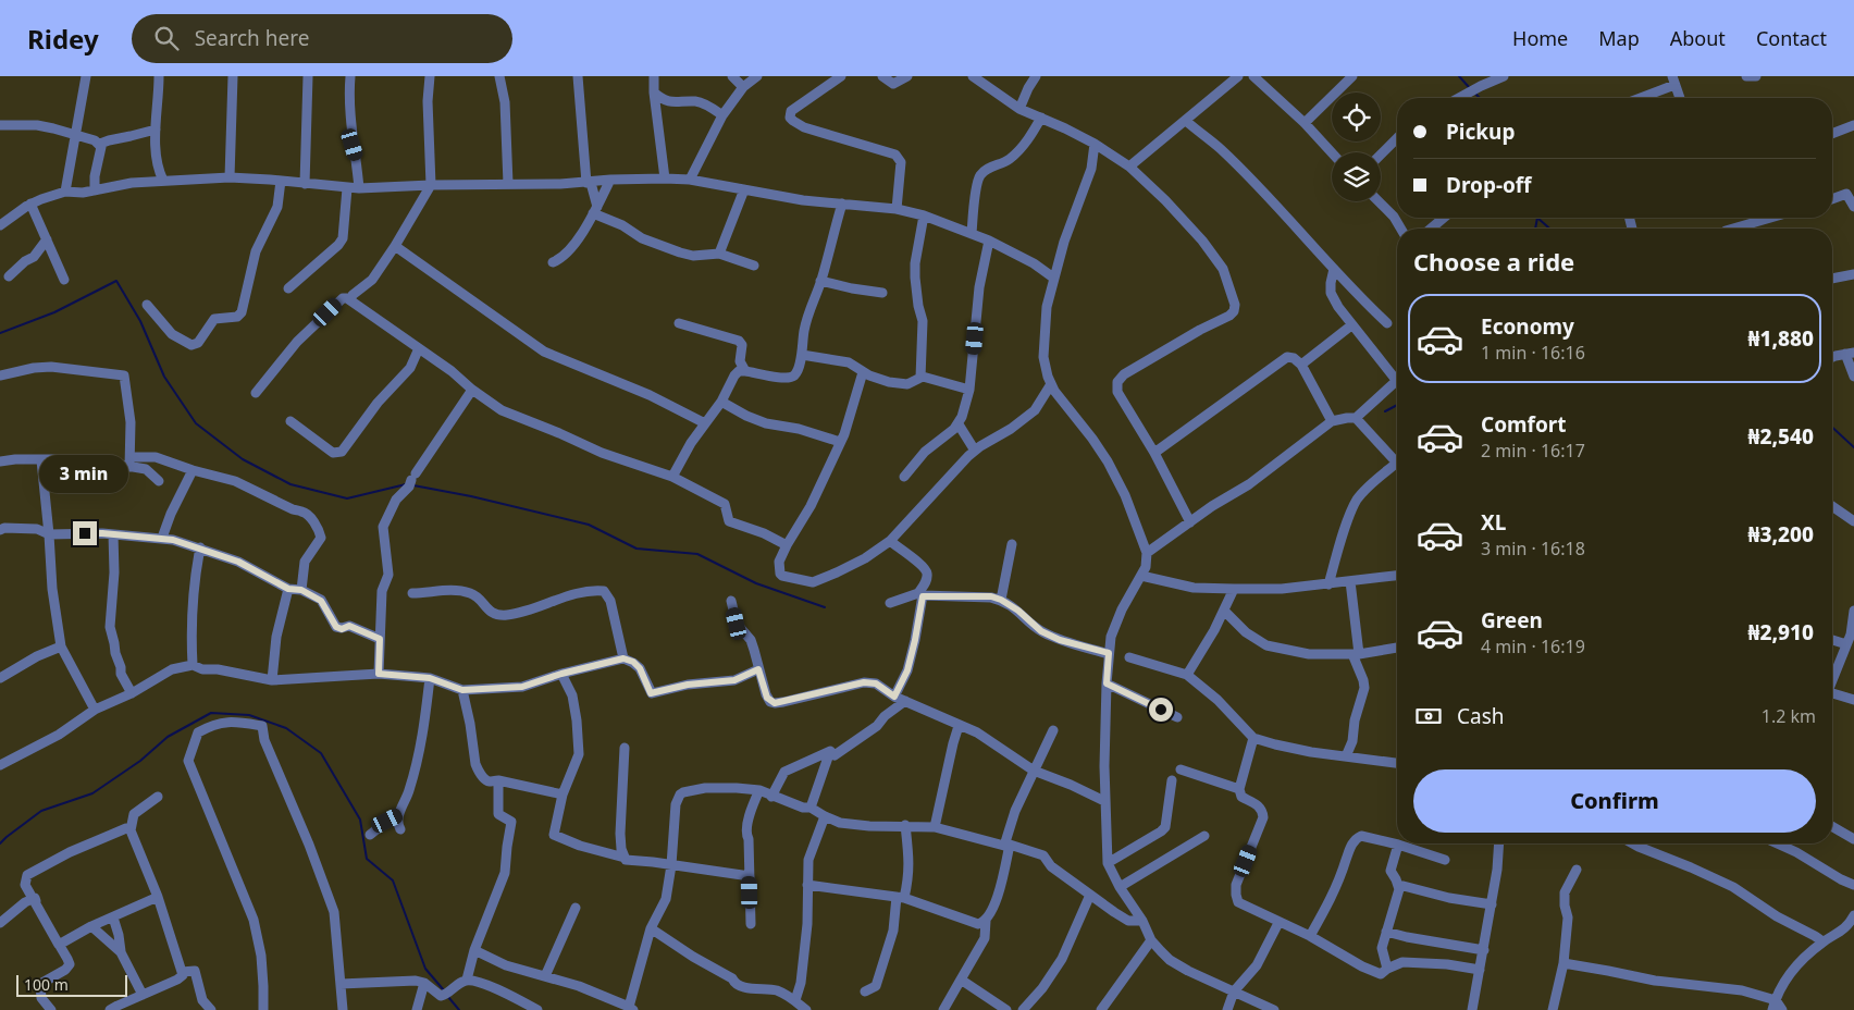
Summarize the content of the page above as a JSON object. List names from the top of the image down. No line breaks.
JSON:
{"scale_bar":"100 m","page":{"header":"Ridey","search":"Search here","nav":["Home","Map","About","Contact"],"banner":["Pickup","Drop-off"],"heading":"Choose a ride","list":[{"name":"Economy","note":"1 min · 16:16","value":"₦1,880"},{"name":"Comfort","note":"2 min · 16:17","value":"₦2,540"},{"name":"XL","note":"3 min · 16:18","value":"₦3,200"},{"name":"Green","note":"4 min · 16:19","value":"₦2,910"}],"bubble":"3 min","pay":["Cash","1.2 km"],"buttons":"Confirm","scale":"100 m"}}
